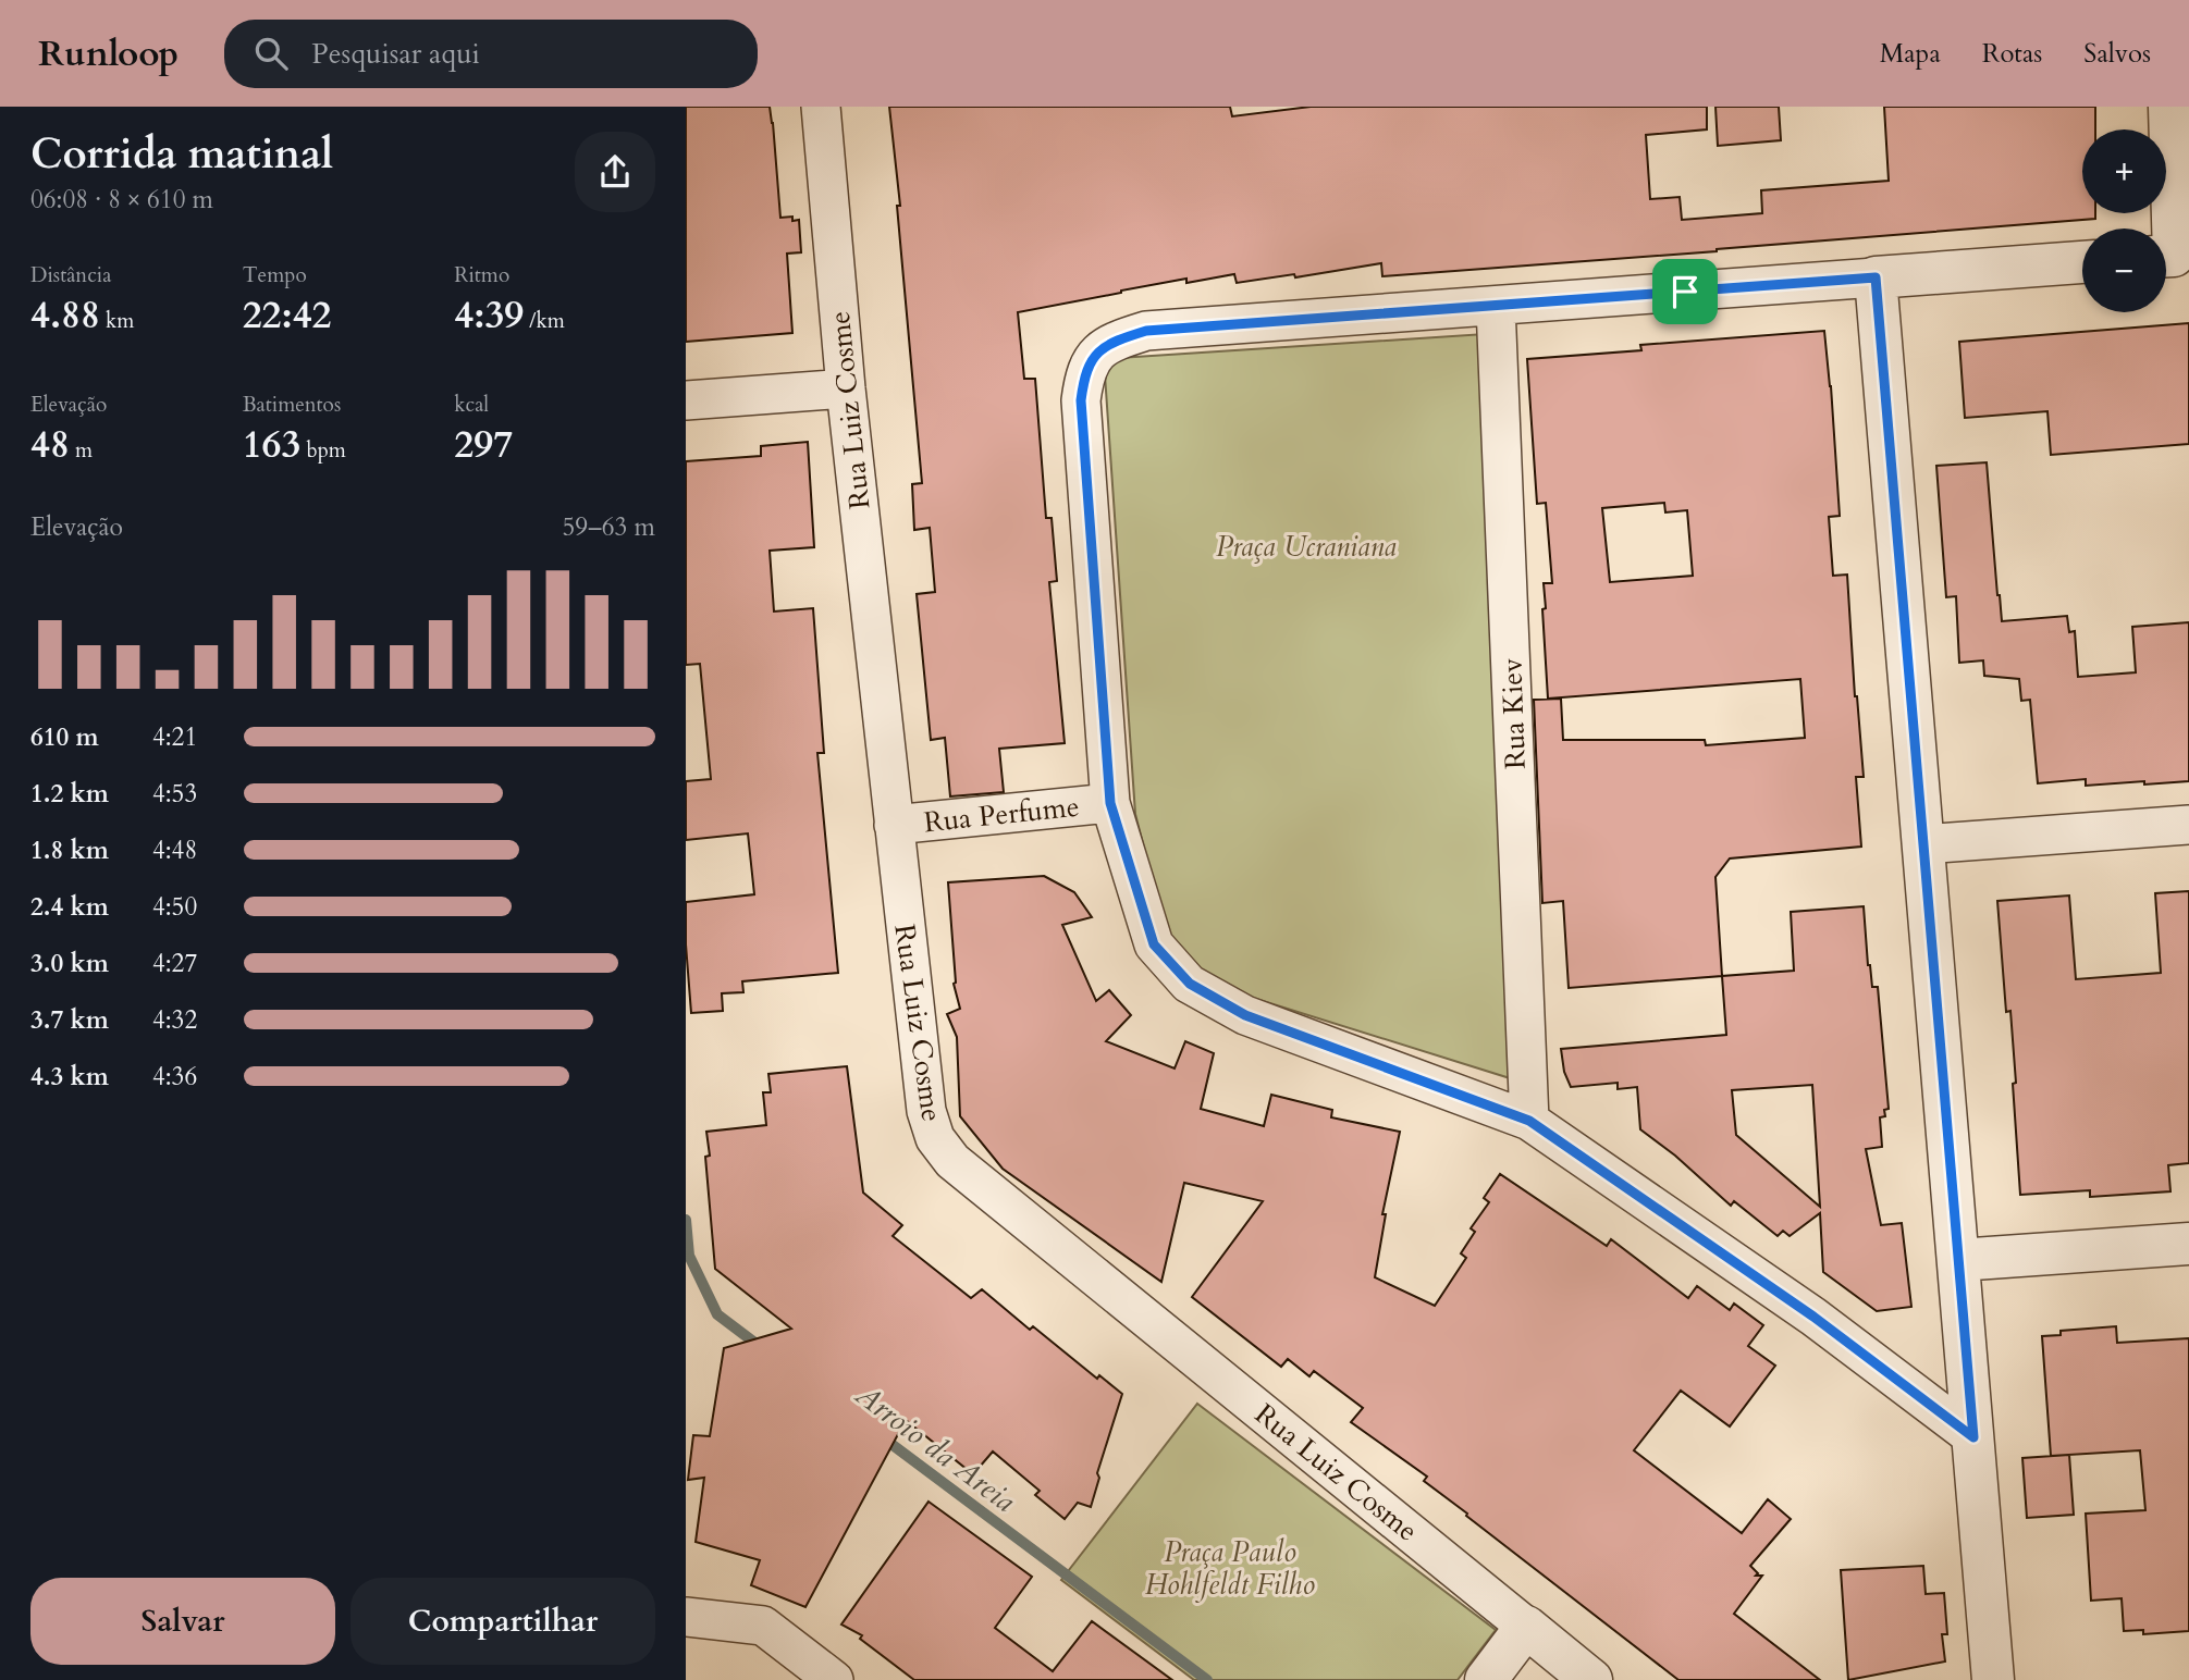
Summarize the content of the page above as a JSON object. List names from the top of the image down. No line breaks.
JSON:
{"streets":{"street":["Rua Luiz Cosme","Rua Kiev","Rua Perfume"]},"crossings":[["Rua Luiz Cosme","Rua Perfume"]],"water":["Arroio da Areia"],"parks":["Praça Ucraniana","Praça Paulo Hohlfeldt Filho"],"page":{"header":"Runloop","search":"Pesquisar aqui","nav":["Mapa","Rotas","Salvos"],"heading":["Corrida matinal","06:08 · 8 × 610 m"],"map_buttons":["+","−"],"stats":[["Distância","4.88 km"],["Tempo","22:42"],["Ritmo","4:39 /km"],["Elevação","48 m"],["Batimentos","163 bpm"],["kcal","297"]],"chart":["Elevação","59–63 m"],"list":[{"name":"610 m","note":"4:21"},{"name":"1.2 km","note":"4:53"},{"name":"1.8 km","note":"4:48"},{"name":"2.4 km","note":"4:50"},{"name":"3.0 km","note":"4:27"},{"name":"3.7 km","note":"4:32"},{"name":"4.3 km","note":"4:36"}],"buttons":["Salvar","Compartilhar"]}}
